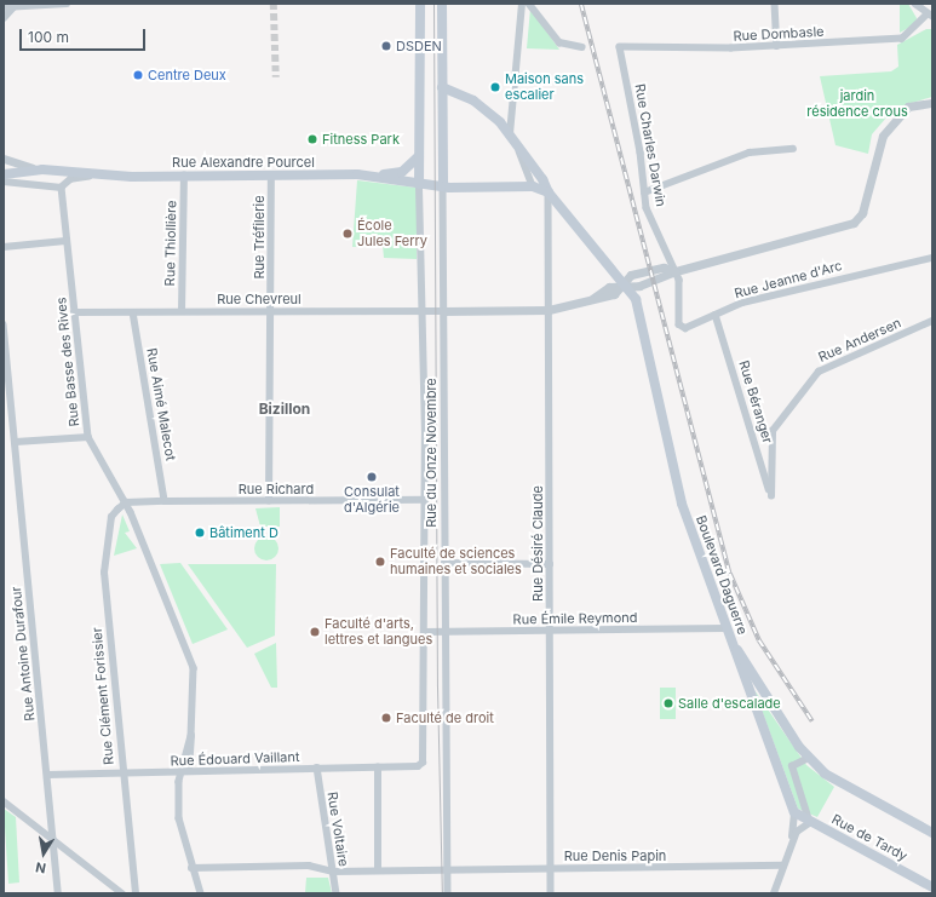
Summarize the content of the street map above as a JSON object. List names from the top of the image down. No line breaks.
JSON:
{"streets":{"main road":["Rue Alexandre Pourcel","Boulevard Daguerre","Rue de Tardy"],"street":["Rue Dombasle","Rue Charles Darwin","Rue Tréfilerie","Rue Thiollière","Rue Jeanne d'Arc","Rue Chevreul","Rue Andersen","Rue Basse des Rives","Rue Béranger","Rue Aimé Malecot","Rue du Onze Novembre","Rue Richard","Rue Désiré Claude","Rue Émile Reymond","Rue Antoine Durafour","Rue Clément Forissier","Rue Édouard Vaillant","Rue Voltaire","Rue Denis Papin"]},"crossings":[["Rue Dombasle","Rue Charles Darwin"],["Rue Charles Darwin","Rue Jeanne d'Arc"],["Rue Alexandre Pourcel","Rue Tréfilerie"],["Rue Alexandre Pourcel","Rue Thiollière"],["Rue Alexandre Pourcel","Rue du Onze Novembre"],["Rue Alexandre Pourcel","Boulevard Daguerre"],["Rue Tréfilerie","Rue Chevreul"],["Rue Tréfilerie","Rue Richard"],["Rue Thiollière","Rue Chevreul"],["Rue Jeanne d'Arc","Rue Béranger"],["Rue Chevreul","Rue Basse des Rives"],["Rue Chevreul","Rue Aimé Malecot"],["Rue Chevreul","Rue du Onze Novembre"],["Rue Andersen","Rue Béranger"],["Rue Basse des Rives","Rue Richard"],["Rue Basse des Rives","Rue Clément Forissier"],["Rue Basse des Rives","Rue Édouard Vaillant"],["Rue Aimé Malecot","Rue Richard"],["Rue du Onze Novembre","Rue Richard"],["Rue du Onze Novembre","Rue Émile Reymond"],["Rue du Onze Novembre","Rue Édouard Vaillant"],["Rue du Onze Novembre","Rue Denis Papin"],["Rue Richard","Rue Clément Forissier"],["Rue Désiré Claude","Boulevard Daguerre"],["Rue Désiré Claude","Rue Émile Reymond"],["Rue Désiré Claude","Rue Denis Papin"],["Boulevard Daguerre","Rue Émile Reymond"],["Boulevard Daguerre","Rue de Tardy"],["Rue Antoine Durafour","Rue Édouard Vaillant"],["Rue Clément Forissier","Rue Édouard Vaillant"],["Rue Édouard Vaillant","Rue Voltaire"],["Rue Voltaire","Rue Denis Papin"]],"districts":["Bizillon"],"parks":["jardin résidence crous"],"places":["DSDEN","Centre Deux","Maison sans escalier","Fitness Park","École Jules Ferry","Consulat d'Algérie","Bâtiment D","Faculté de sciences humaines et sociales","Faculté d'arts, lettres et langues","Salle d'escalade","Faculté de droit"],"scale_bar":"100 m","north":"bottom"}
